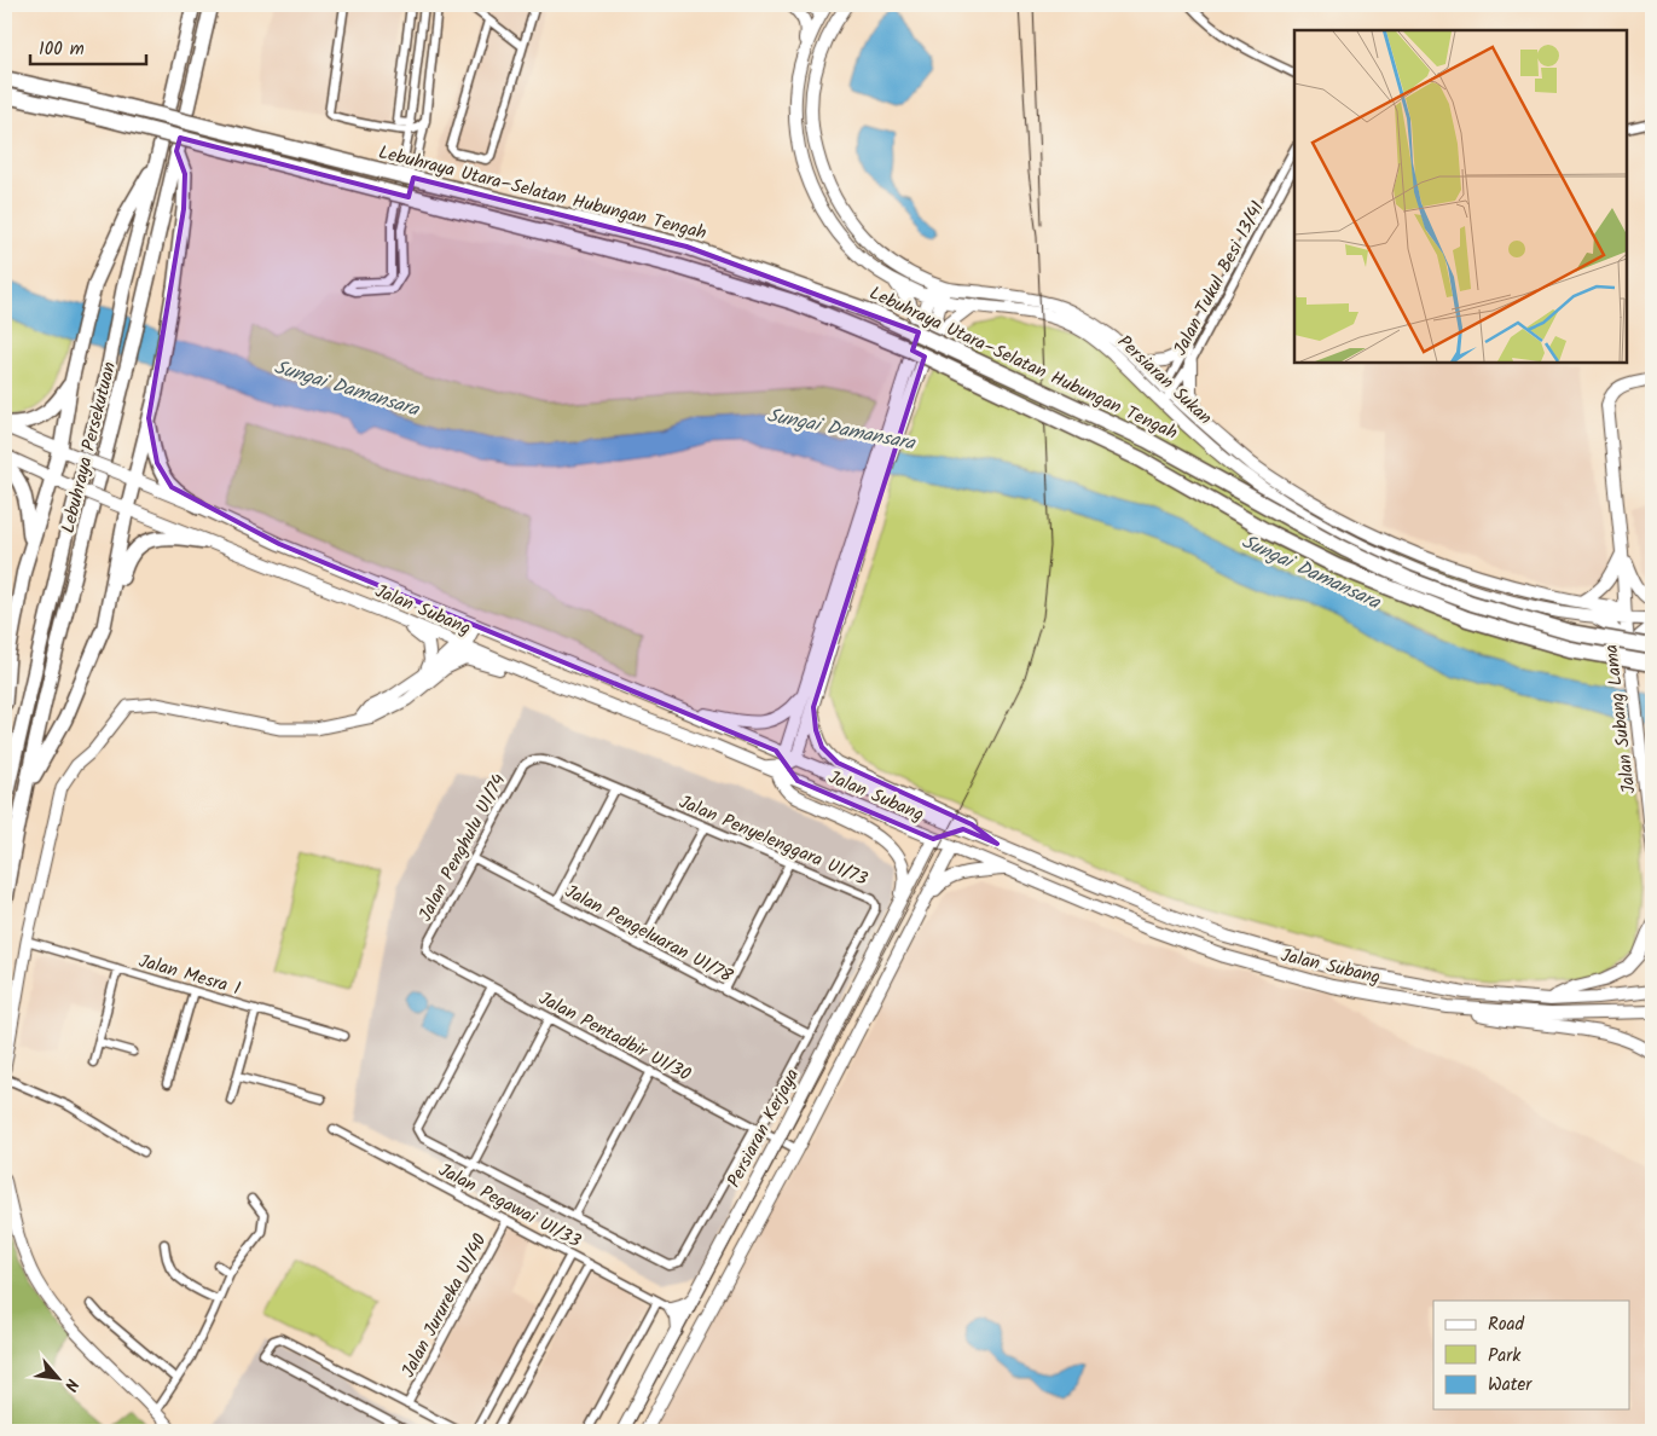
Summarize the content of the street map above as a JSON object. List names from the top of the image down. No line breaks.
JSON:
{"streets":{"highway":["Lebuhraya Utara–Selatan Hubungan Tengah","Lebuhraya Persekutuan"],"main road":["Persiaran Sukan","Jalan Subang","Jalan Subang Lama","Persiaran Kerjaya"],"street":["Jalan Tukul Besi 13/41","Jalan Penyelenggara U1/73","Jalan Penghulu U1/74","Jalan Pengeluaran U1/78","Jalan Mesra 1","Jalan Pentadbir U1/30","Jalan Pegawai U1/33","Jalan Jurureka U1/40"]},"crossings":[["Jalan Tukul Besi 13/41","Persiaran Sukan"],["Persiaran Sukan","Jalan Subang Lama"],["Jalan Subang","Persiaran Kerjaya"],["Jalan Penyelenggara U1/73","Jalan Penghulu U1/74"],["Jalan Penyelenggara U1/73","Jalan Pengeluaran U1/78"],["Jalan Penyelenggara U1/73","Jalan Pentadbir U1/30"],["Jalan Penghulu U1/74","Jalan Pengeluaran U1/78"],["Jalan Penghulu U1/74","Jalan Pentadbir U1/30"],["Jalan Pentadbir U1/30","Persiaran Kerjaya"],["Jalan Pegawai U1/33","Jalan Jurureka U1/40"]],"water":["Sungai Damansara"],"legend":["Road","Park","Water"],"scale_bar":"100 m","north":"bottom right"}
